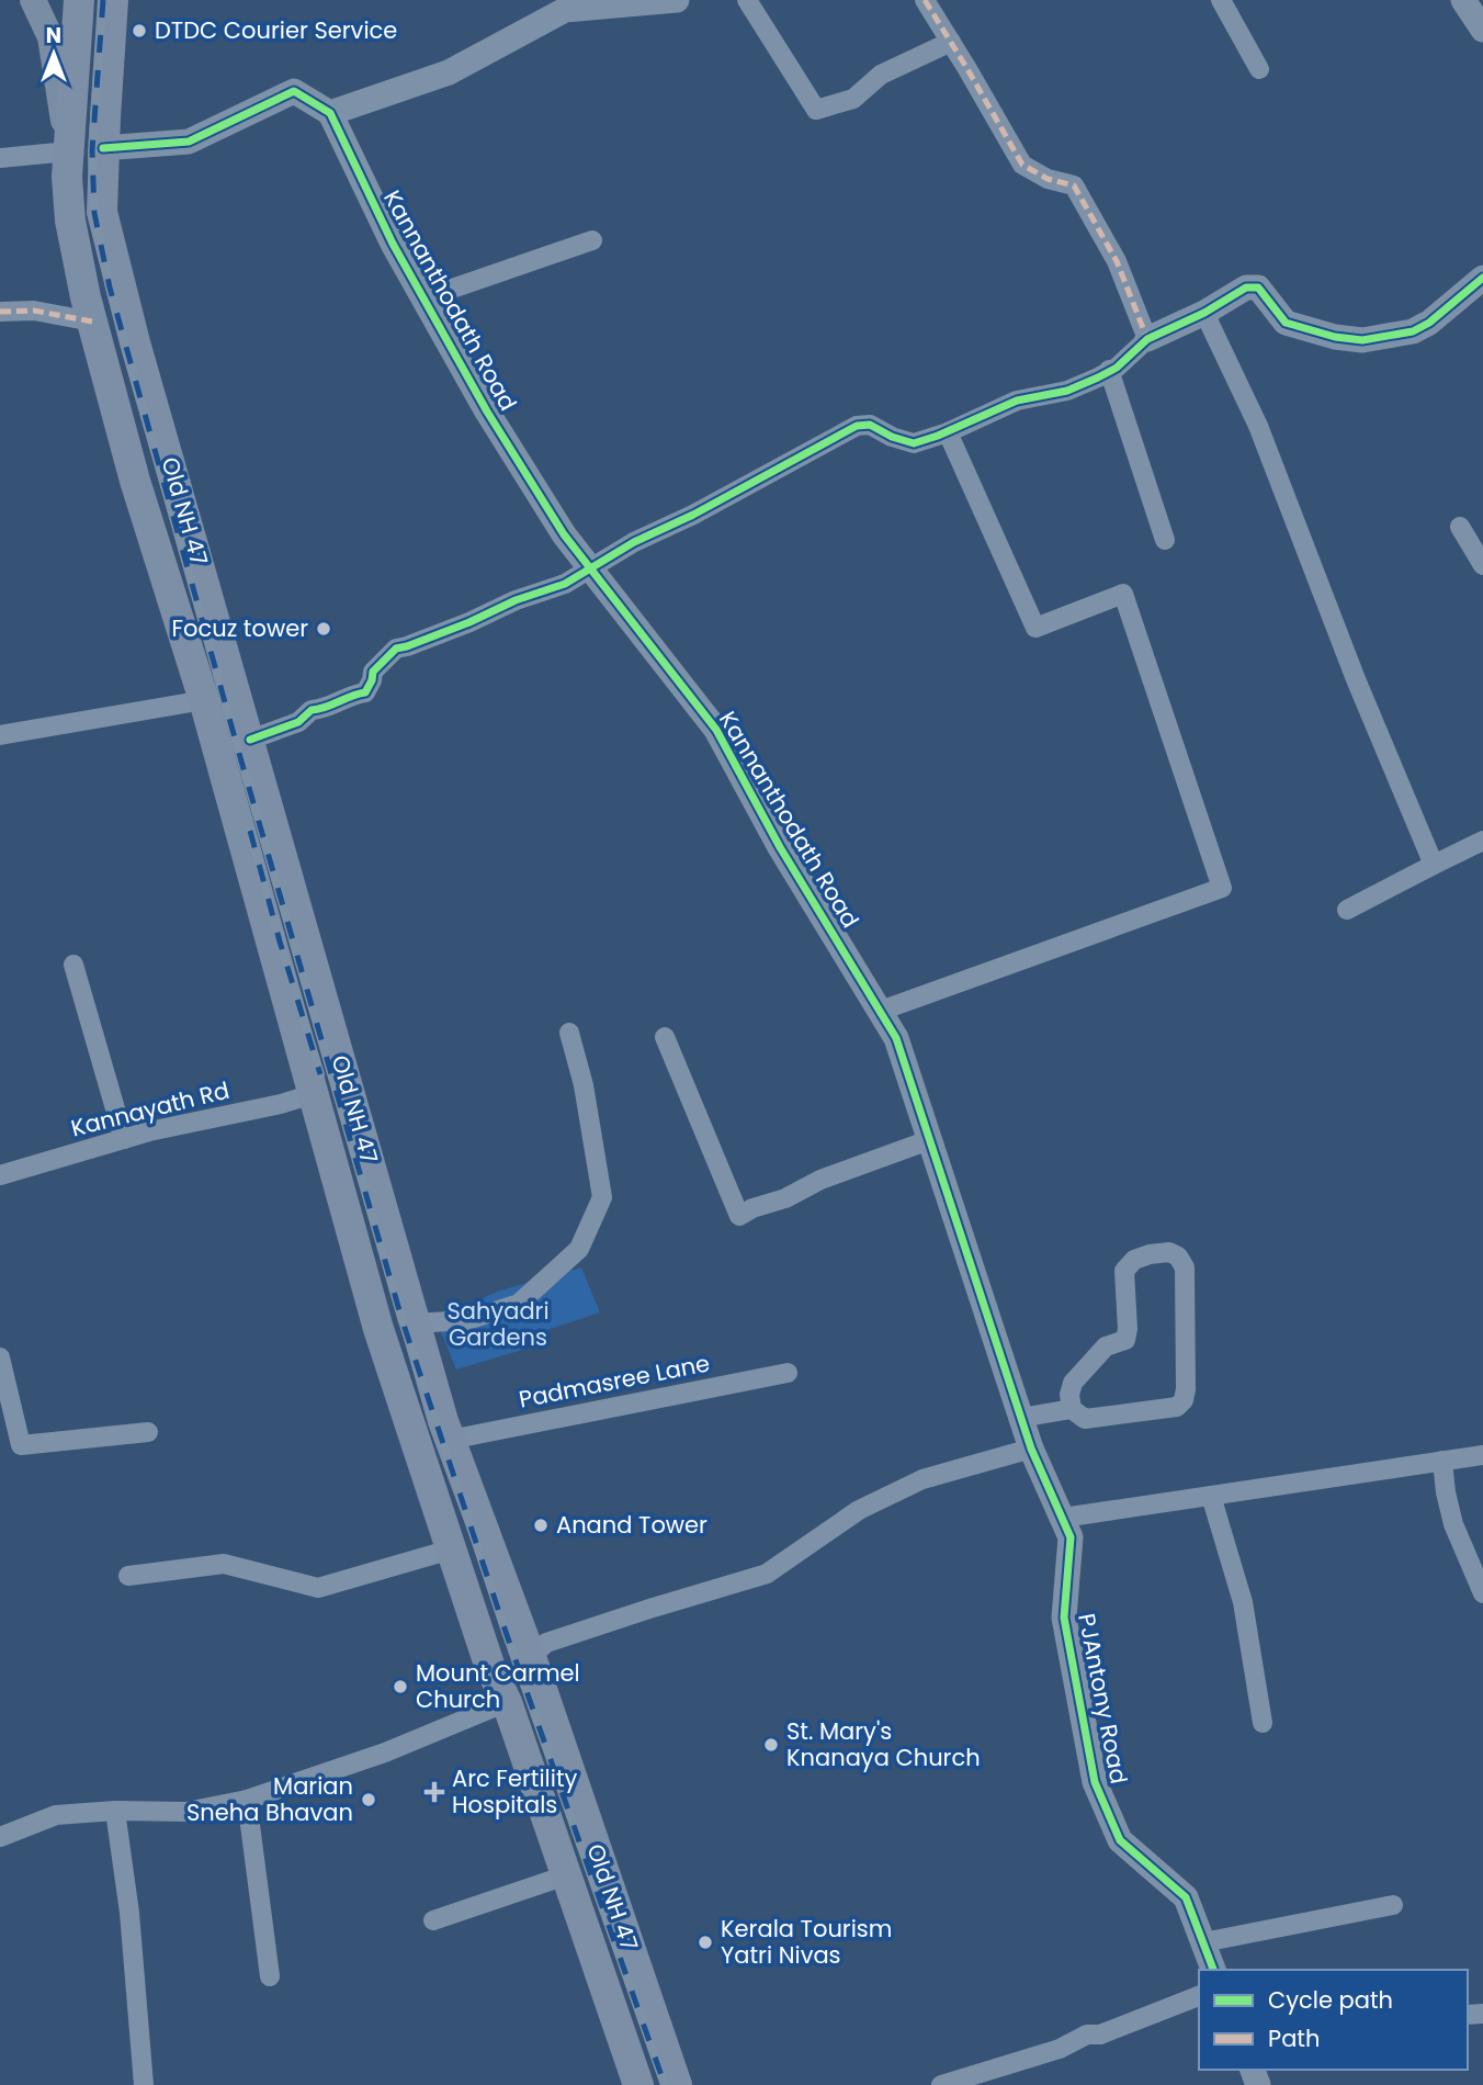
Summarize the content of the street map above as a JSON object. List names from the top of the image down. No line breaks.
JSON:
{"streets":{"main road":["Old NH 47"],"street":["Kannanthodath Road","Kannayath Rd","Padmasree Lane","PJAntony Road"]},"crossings":[["Kannanthodath Road","PJAntony Road"],["Old NH 47","Kannayath Rd"],["Old NH 47","Padmasree Lane"]],"parks":["Sahyadri Gardens"],"places":{"other":["DTDC Courier Service","Focuz tower","Anand Tower","Mount Carmel Church","St. Mary's Knanaya Church","Marian Sneha Bhavan","Kerala Tourism Yatri Nivas"],"health":["Arc Fertility Hospitals"]},"legend":["Cycle path","Path"],"north":"top"}
